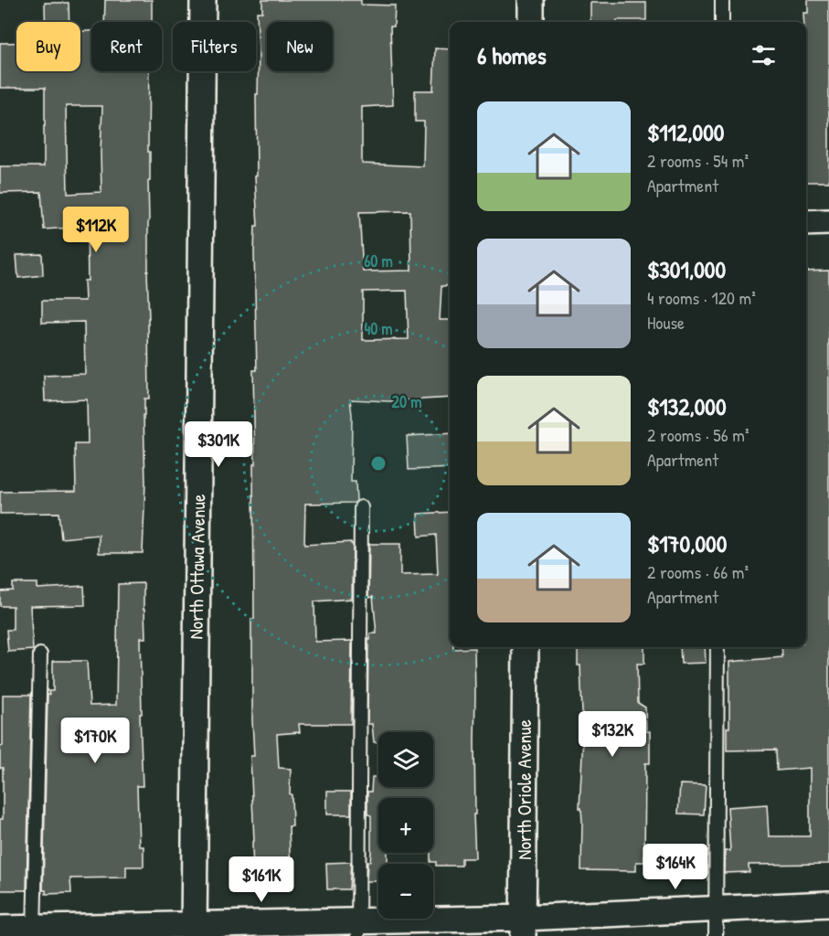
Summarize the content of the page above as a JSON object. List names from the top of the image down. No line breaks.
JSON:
{"streets":{"street":["North Ottawa Avenue","North Oriole Avenue"]},"page":{"chip":["Buy","Rent","Filters","New"],"heading":"6 homes","list":[{"name":"$112,000","note":"2 rooms · 54 m² · Apartment"},{"name":"$301,000","note":"4 rooms · 120 m² · House"},{"name":"$132,000","note":"2 rooms · 56 m² · Apartment"},{"name":"$170,000","note":"2 rooms · 66 m² · Apartment"}],"price":["$112K","$301K","$132K","$170K","$164K","$161K"],"map_buttons":["+","−"]},"rings":["60 m","40 m","20 m"]}
